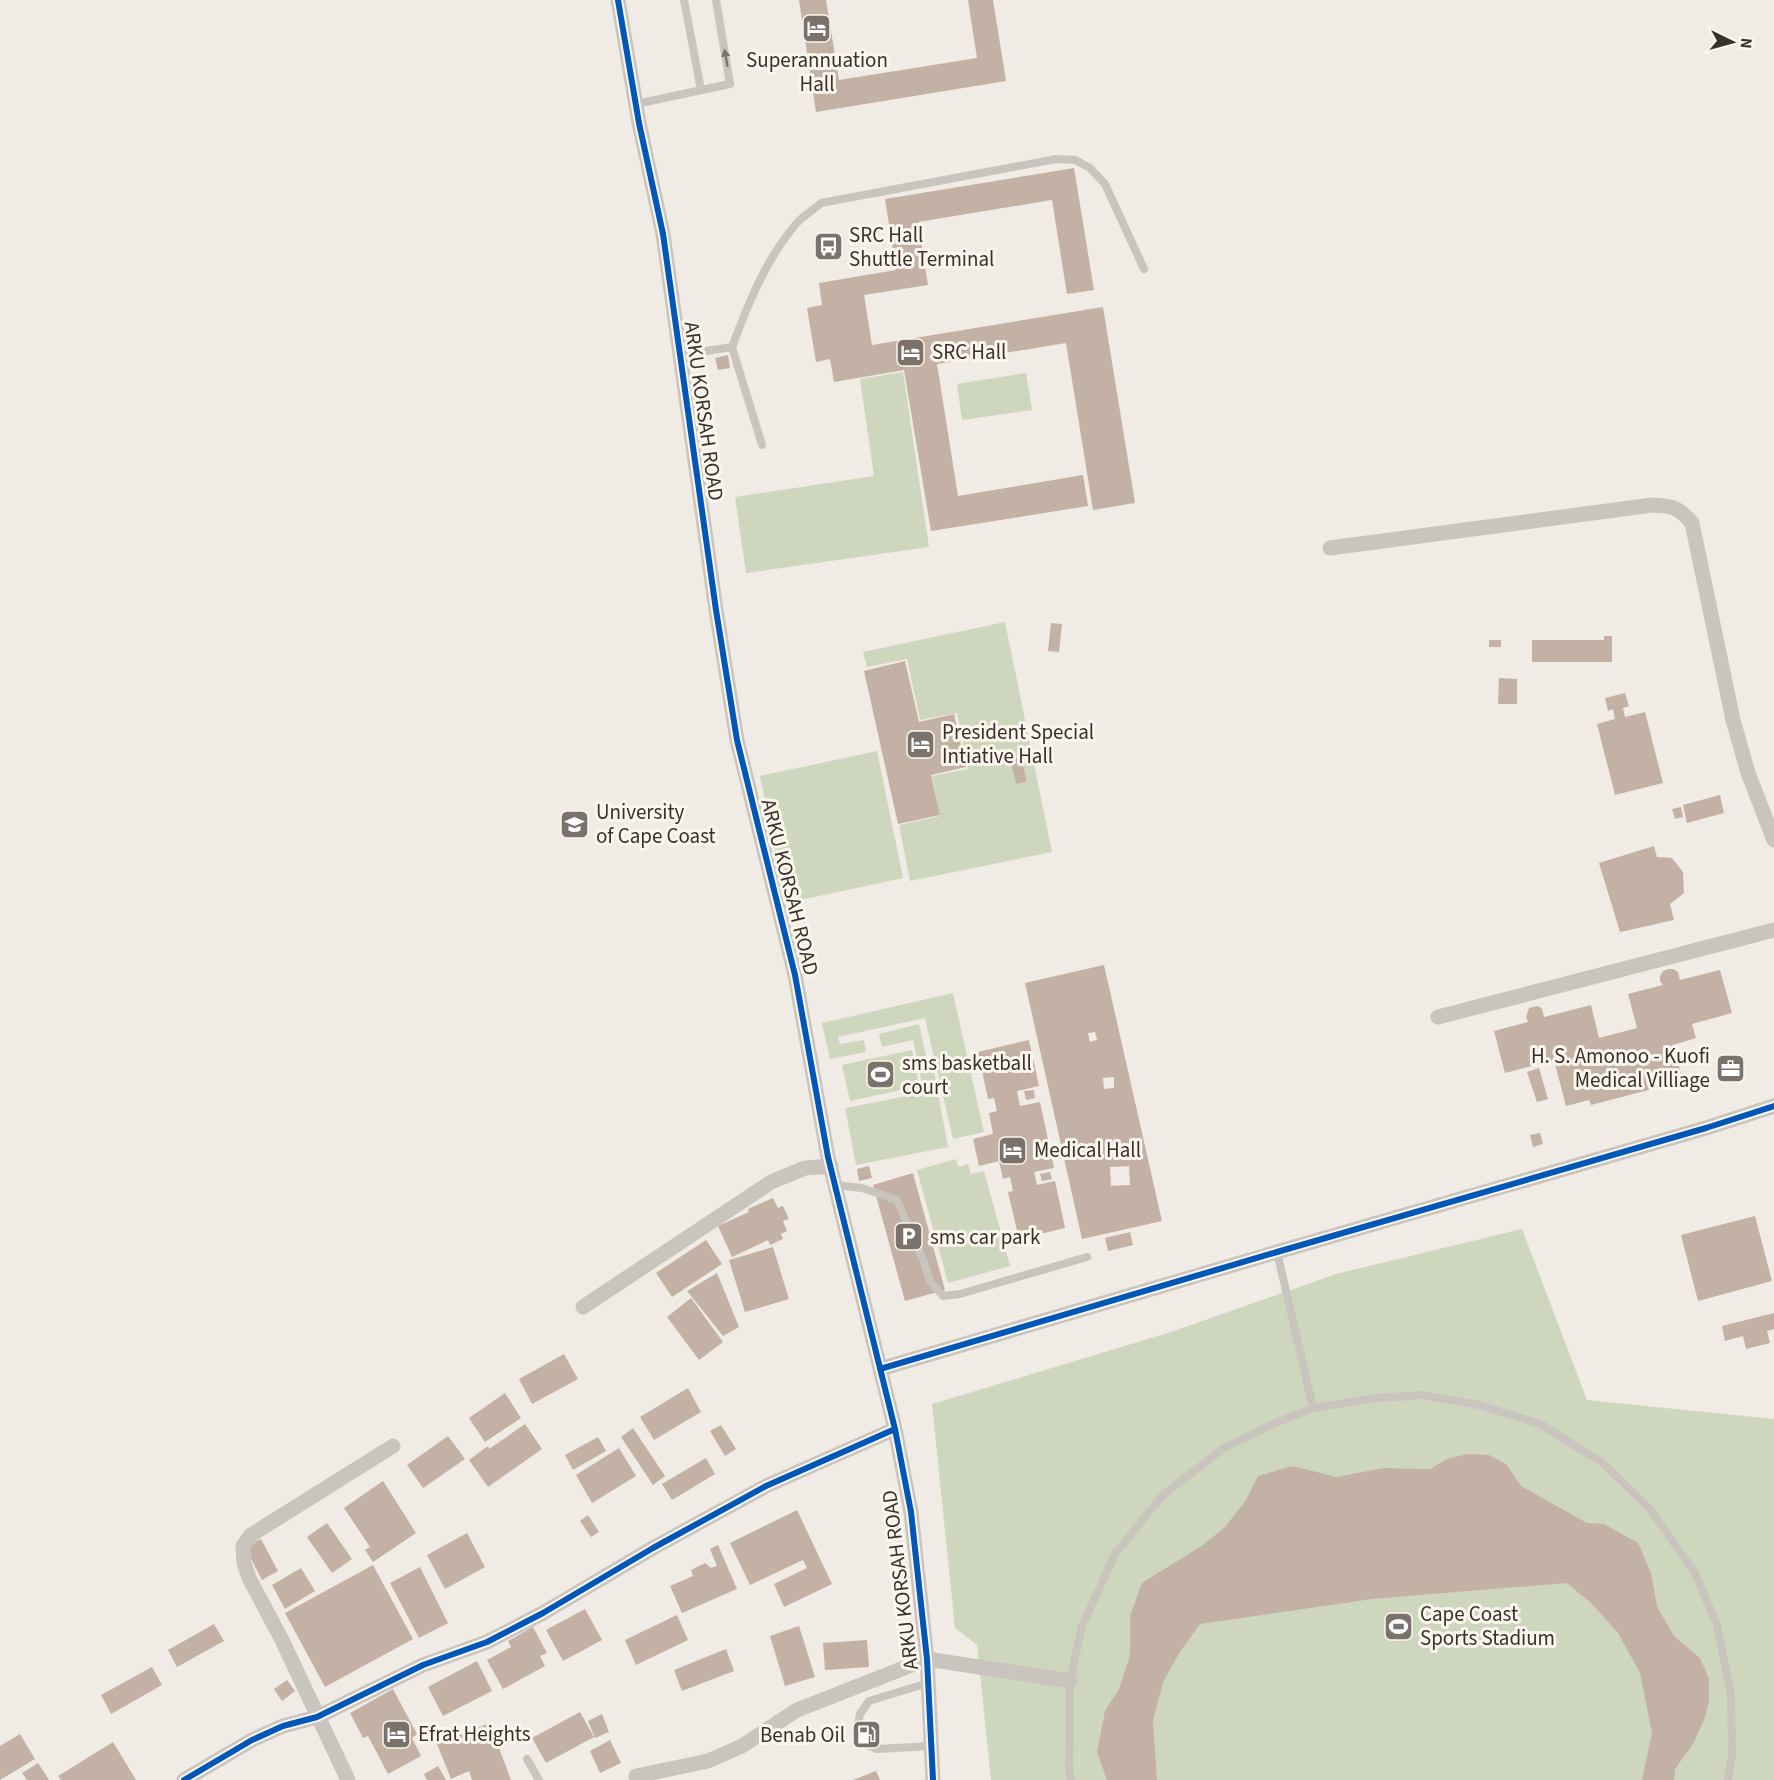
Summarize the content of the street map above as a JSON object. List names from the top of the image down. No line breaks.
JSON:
{"streets":{"street":["ARKU KORSAH ROAD"]},"places":{"hotel":["Superannuation Hall","SRC Hall","President Special Intiative Hall","Medical Hall","Efrat Heights"],"bus stop":["SRC Hall Shuttle Terminal"],"school or university":["University of Cape Coast"],"office":["H. S. Amonoo - Kuofi Medical Villiage"],"sports":["sms basketball court","Cape Coast Sports Stadium"],"parking":["sms car park"],"fuel station":["Benab Oil"]},"north":"right"}
